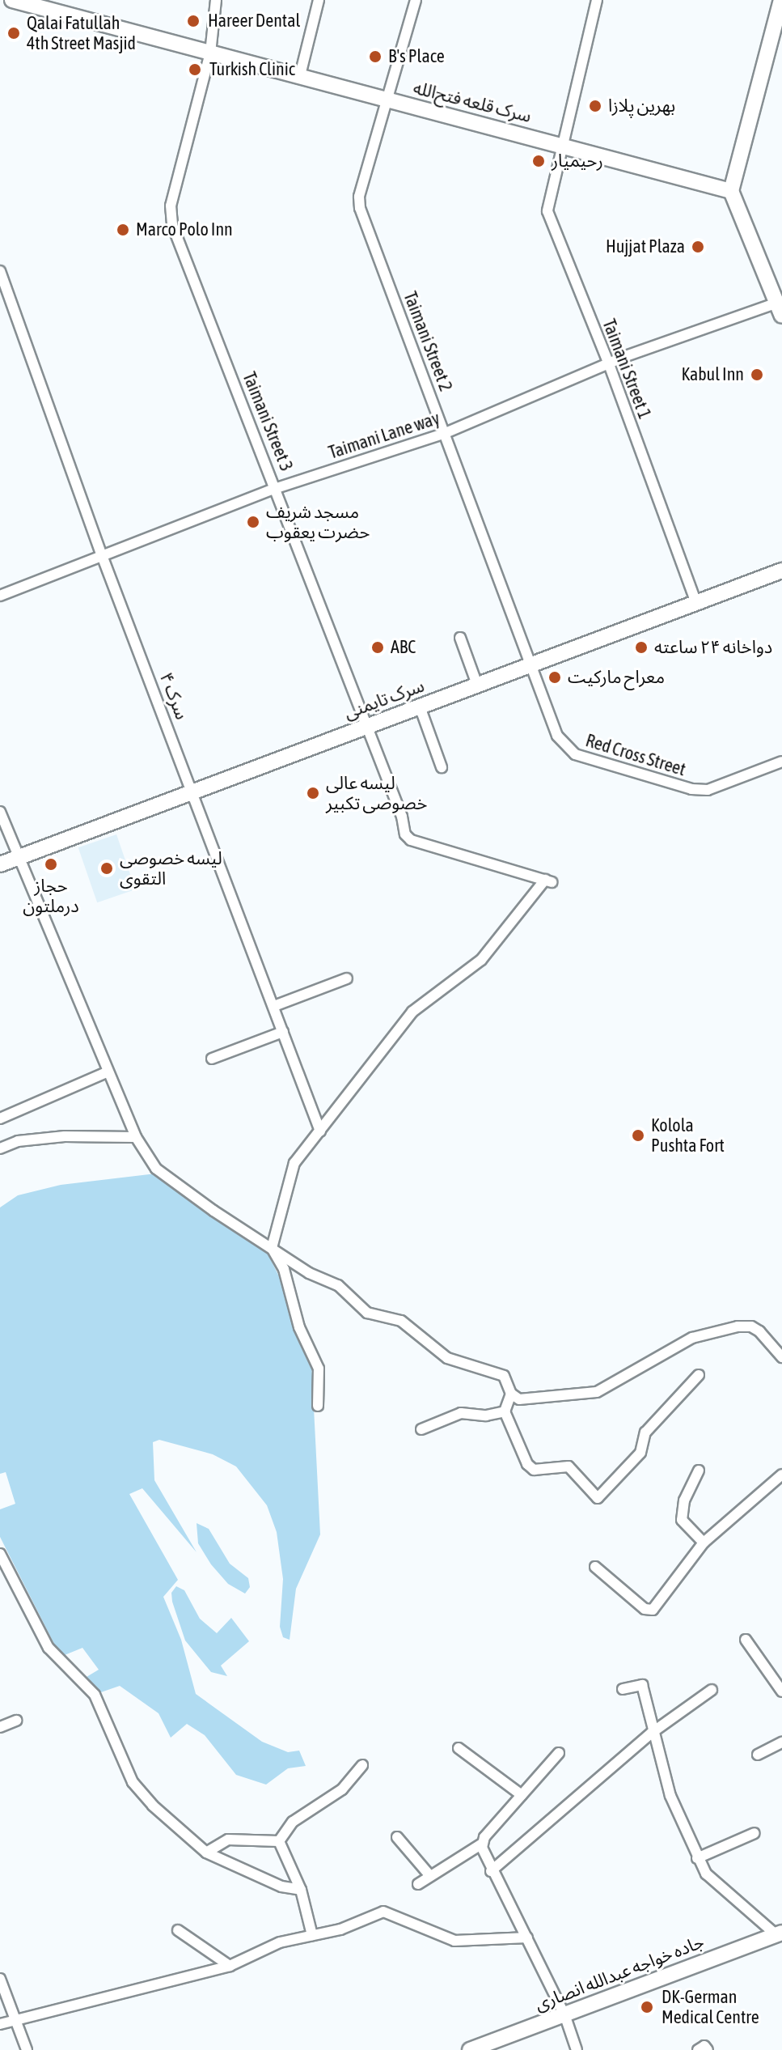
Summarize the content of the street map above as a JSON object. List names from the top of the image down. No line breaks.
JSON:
{"streets":{"main road":["سرک قلعه فتح‌الله","سرک تایمنی","جاده خواجه عبدالله انصاری"],"street":["Taimani Street 2","Taimani Street 1","Taimani Street 3","Taimani Lane way","سرک ۴","Red Cross Street"]},"crossings":[["سرک قلعه فتح‌الله","Taimani Street 2"],["سرک قلعه فتح‌الله","Taimani Street 1"],["سرک قلعه فتح‌الله","Taimani Street 3"],["Taimani Street 2","Taimani Lane way"],["Taimani Street 2","سرک تایمنی"],["Taimani Street 2","Red Cross Street"],["Taimani Street 1","Taimani Lane way"],["Taimani Street 1","سرک تایمنی"],["Taimani Street 3","Taimani Lane way"],["Taimani Street 3","سرک ۴"],["Taimani Street 3","سرک تایمنی"],["Taimani Lane way","سرک ۴"],["سرک ۴","سرک تایمنی"],["سرک تایمنی","Red Cross Street"]],"places":["Hareer Dental","Qalai Fatullah 4th Street Masjid","B's Place","Turkish Clinic","بهرین پلازا","رحیمیار","Marco Polo Inn","Hujjat Plaza","Kabul Inn","مسجد شریف حضرت یعقوب","ABC","دواخانه ۲۴ ساعته","معراح مارکیت","لیسه عالی خصوصی تکبیر","حجاز درملتون","لیسه خصوصی التقوی","Kolola Pushta Fort","DK-German Medical Centre"]}
